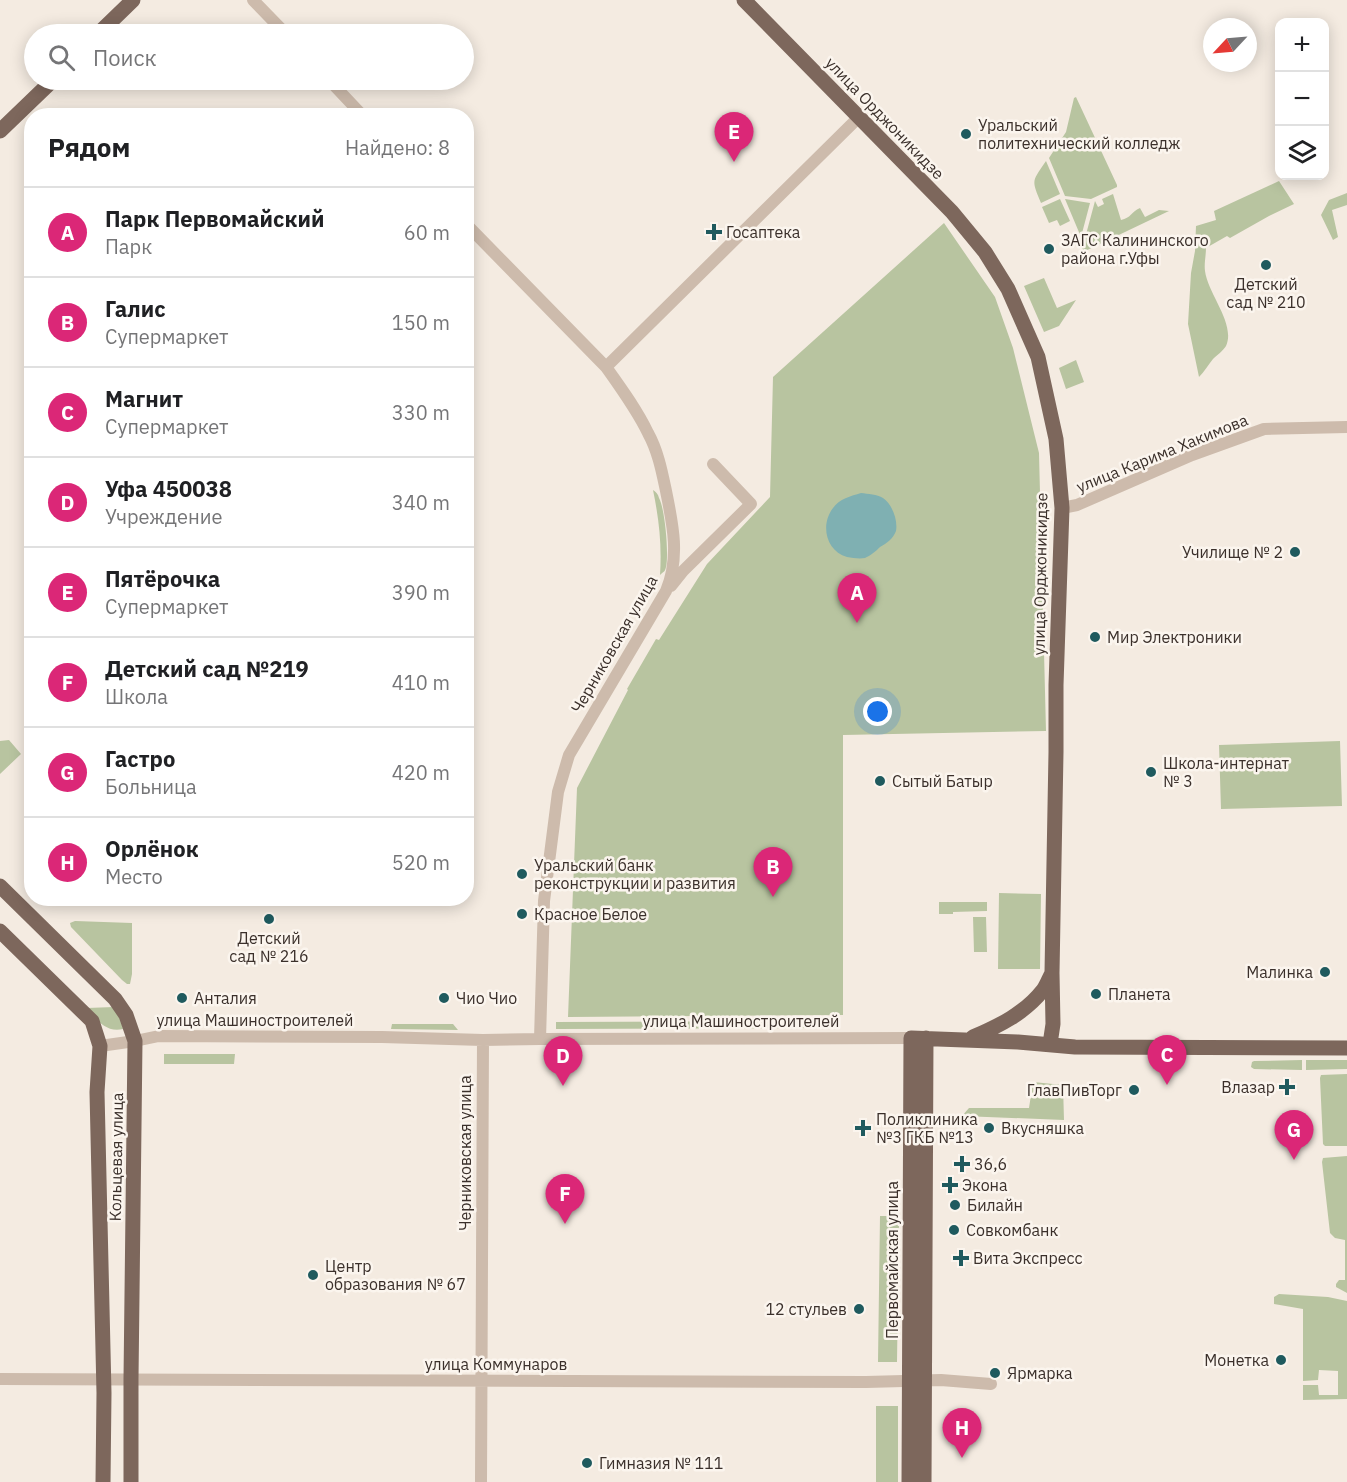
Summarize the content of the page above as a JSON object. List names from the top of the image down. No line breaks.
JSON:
{"streets":{"main road":["улица Орджоникидзе","улица Машиностроителей","Кольцевая улица","Первомайская улица"],"street":["улица Карима Хакимова","Черниковская улица","улица Коммунаров"]},"crossings":[["улица Орджоникидзе","улица Карима Хакимова"],["улица Орджоникидзе","улица Машиностроителей"],["Черниковская улица","улица Машиностроителей"],["Черниковская улица","улица Коммунаров"],["улица Машиностроителей","Кольцевая улица"],["улица Машиностроителей","Первомайская улица"],["Кольцевая улица","улица Коммунаров"],["Первомайская улица","улица Коммунаров"]],"places":{"other":["Уральский политехнический колледж","ЗАГС Калининского района г.Уфы","Детский сад № 210","Училище № 2","Мир Электроники","Школа-интернат № 3","Сытый Батыр","Уральский банк реконструкции и развития","Красное Белое","Детский сад № 216","Малинка","Планета","Анталия","Чио Чио","ГлавПивТорг","Вкусняшка","Билайн","Совкомбанк","Центр образования № 67","12 стульев","Монетка","Ярмарка","Гимназия № 111"],"health":["Госаптека","Влазар","Поликлиника №3 ГКБ №13","36,6","Экона","Вита Экспресс"]},"north":"bottom left","page":{"map_buttons":["+","−"],"search":"Поиск","heading":["Рядом","Найдено: 8"],"pins":["E","A","B","C","D","G","F","H"],"list":[{"mark":"A","name":"Парк Первомайский","note":"Парк","value":"60 m"},{"mark":"B","name":"Галис","note":"Супермаркет","value":"150 m"},{"mark":"C","name":"Магнит","note":"Супермаркет","value":"330 m"},{"mark":"D","name":"Уфа 450038","note":"Учреждение","value":"340 m"},{"mark":"E","name":"Пятёрочка","note":"Супермаркет","value":"390 m"},{"mark":"F","name":"Детский сад №219","note":"Школа","value":"410 m"},{"mark":"G","name":"Гастро","note":"Больница","value":"420 m"},{"mark":"H","name":"Орлёнок","note":"Место","value":"520 m"}]}}
